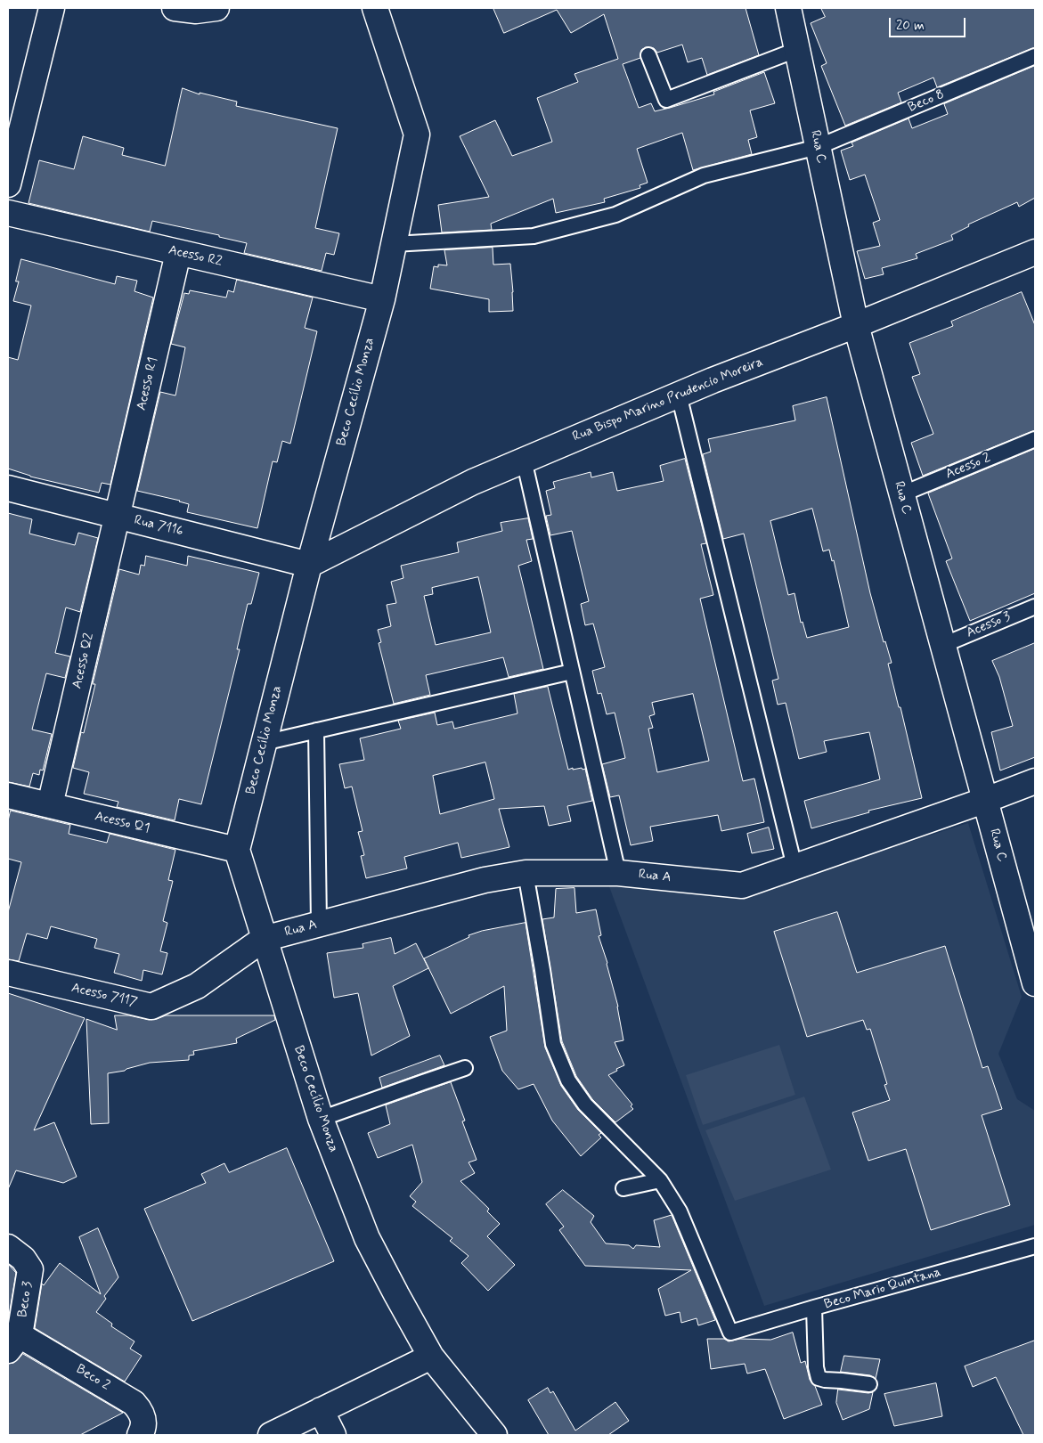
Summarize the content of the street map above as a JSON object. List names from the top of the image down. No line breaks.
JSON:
{"streets":{"street":["Rua C","Acesso R2","Acesso R1","Beco Cecílio Monza","Rua Bispo Marino Prudencio Moreira","Rua 7116","Acesso Q2","Acesso Q1","Rua A","Acesso 7117","Beco 3","Beco 2"],"lane":["Beco 8","Acesso 2","Acesso 3","Beco Mario Quintana"]},"crossings":[["Beco 8","Rua C"],["Beco 8","Beco Cecílio Monza"],["Rua C","Rua Bispo Marino Prudencio Moreira"],["Rua C","Acesso 2"],["Rua C","Acesso 3"],["Rua C","Rua A"],["Acesso R2","Acesso R1"],["Acesso R2","Beco Cecílio Monza"],["Acesso R1","Rua 7116"],["Acesso R1","Acesso Q2"],["Beco Cecílio Monza","Rua Bispo Marino Prudencio Moreira"],["Beco Cecílio Monza","Rua 7116"],["Beco Cecílio Monza","Acesso Q1"],["Beco Cecílio Monza","Rua A"],["Beco Cecílio Monza","Acesso 7117"],["Rua Bispo Marino Prudencio Moreira","Rua 7116"],["Rua 7116","Acesso Q2"],["Acesso Q2","Acesso Q1"],["Rua A","Acesso 7117"],["Beco 3","Beco 2"]],"scale_bar":"20 m"}
